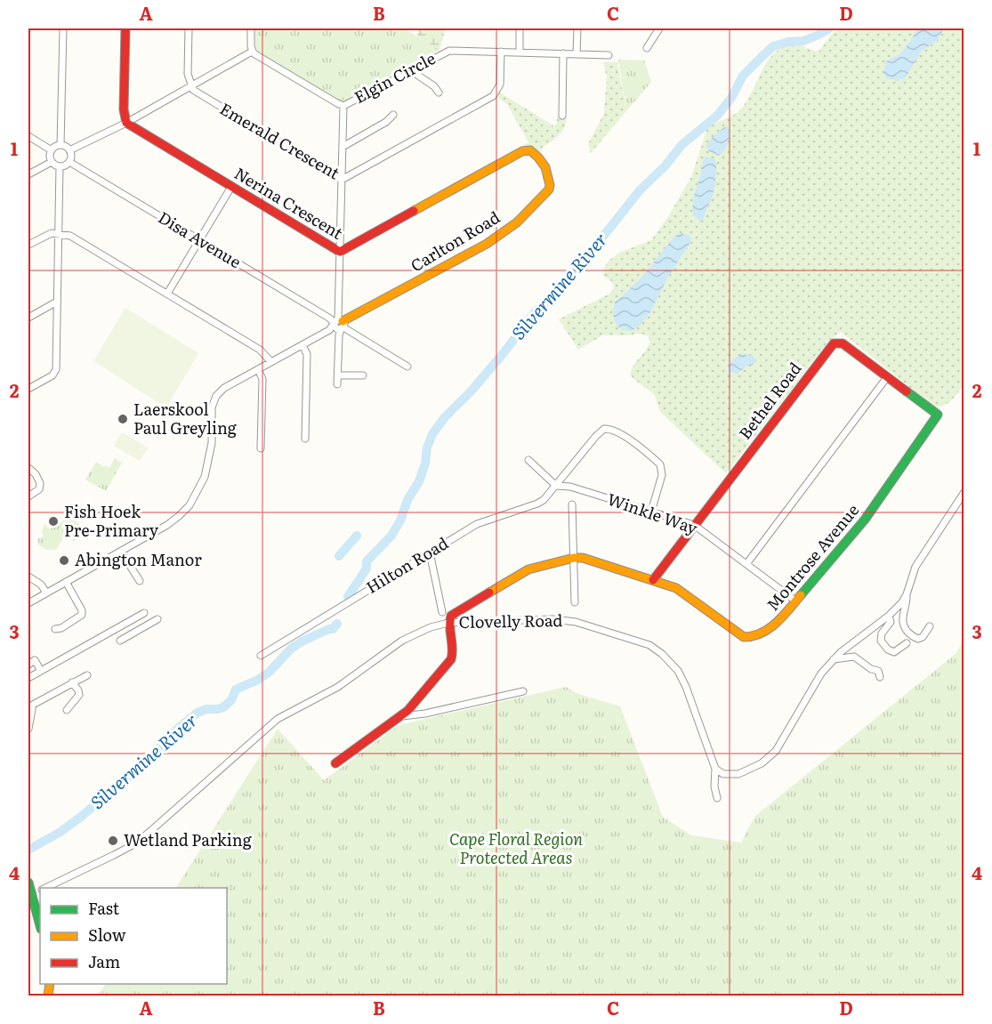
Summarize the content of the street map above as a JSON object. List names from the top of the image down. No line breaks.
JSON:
{"streets":{"street":["Elgin Circle","Emerald Crescent","Nerina Crescent","Disa Avenue","Carlton Road","Bethel Road","Winkle Way","Montrose Avenue","Hilton Road","Clovelly Road"]},"crossings":[["Elgin Circle","Emerald Crescent"],["Nerina Crescent","Carlton Road"],["Disa Avenue","Carlton Road"],["Bethel Road","Winkle Way"],["Bethel Road","Montrose Avenue"],["Winkle Way","Montrose Avenue"],["Winkle Way","Hilton Road"],["Montrose Avenue","Clovelly Road"]],"water":["Silvermine River"],"parks":["Cape Floral Region Protected Areas"],"places":["Laerskool Paul Greyling","Fish Hoek Pre-Primary","Abington Manor","Wetland Parking"],"legend":["Fast","Slow","Jam"],"grid":{"columns":["A","B","C","D"],"rows":["1","2","3","4"]}}
